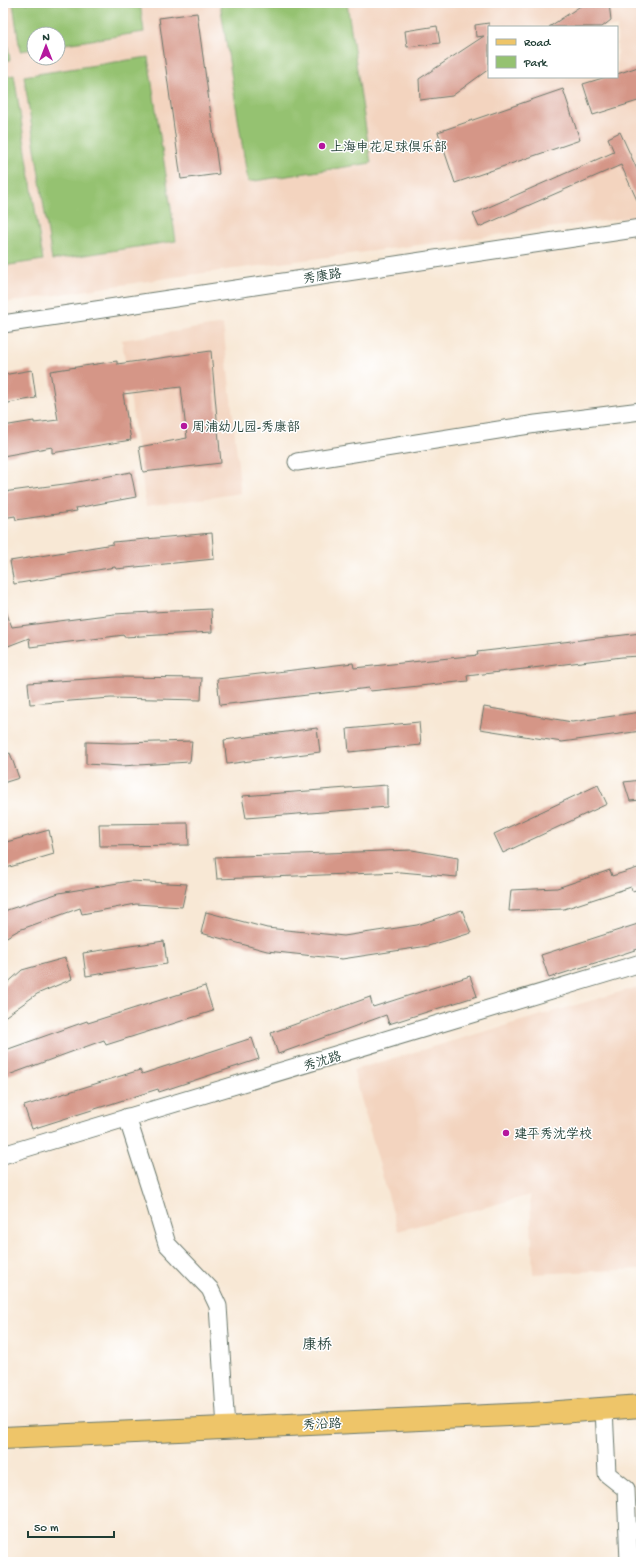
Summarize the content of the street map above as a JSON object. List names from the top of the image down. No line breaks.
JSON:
{"streets":{"main road":["秀沿路"],"street":["秀康路","秀沈路"]},"districts":["康桥"],"places":["上海申花足球俱乐部","周浦幼儿园-秀康部","建平秀沈学校"],"legend":["Road","Park"],"scale_bar":"50 m","north":"top"}
